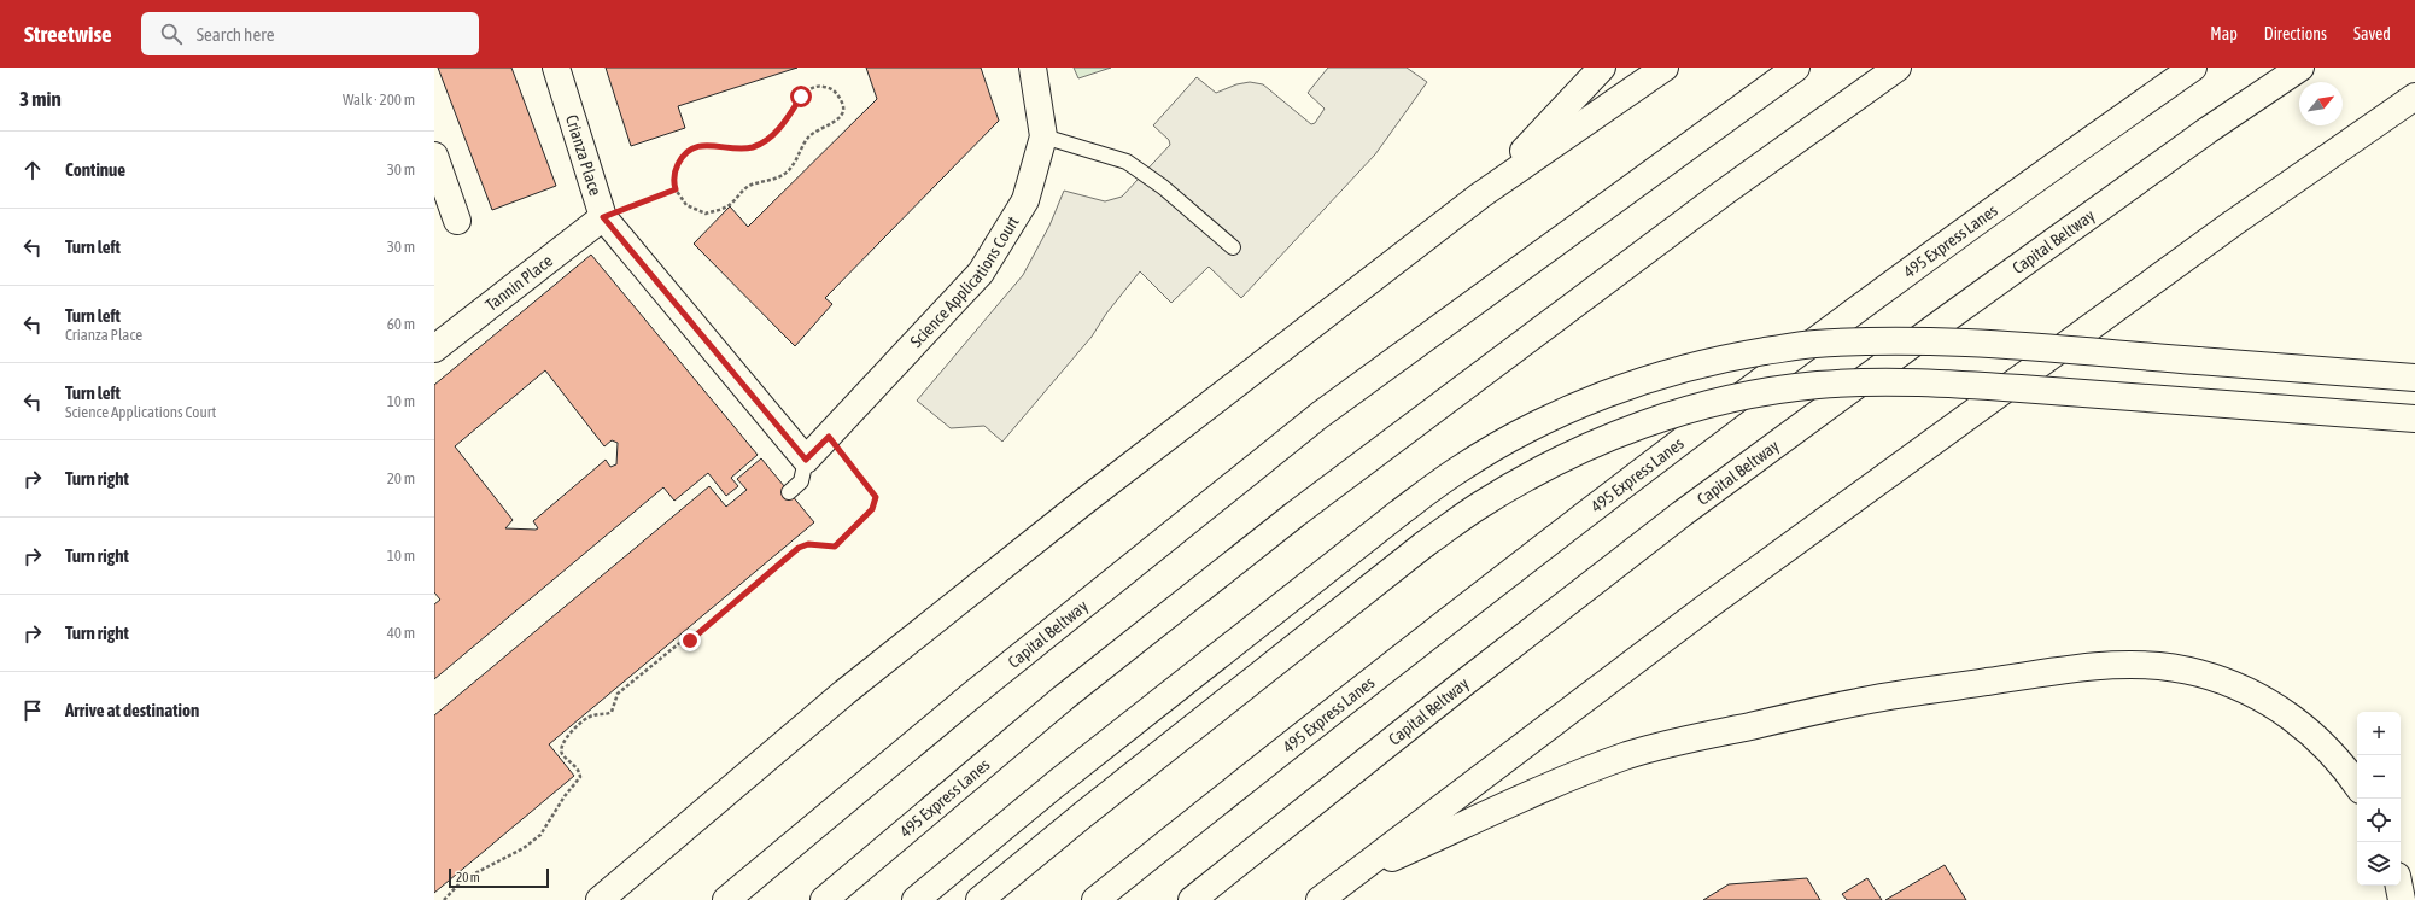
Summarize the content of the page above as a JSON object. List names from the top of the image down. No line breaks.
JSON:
{"streets":{"main road":["Crianza Place","495 Express Lanes","Capital Beltway","Science Applications Court","Tannin Place"]},"crossings":[["Crianza Place","Science Applications Court"],["Crianza Place","Tannin Place"]],"scale_bar":"20 m","north":"top right","page":{"header":"Streetwise","search":"Search here","nav":["Map","Directions","Saved"],"heading":["3 min","Walk · 200 m"],"list":[["Continue","30 m"],["Turn left","30 m"],["Turn left","Crianza Place","60 m"],["Turn left","Science Applications Court","10 m"],["Turn right","20 m"],["Turn right","10 m"],["Turn right","40 m"],"Arrive at destination"],"map_buttons":["+","−"],"scale":"20 m"}}
